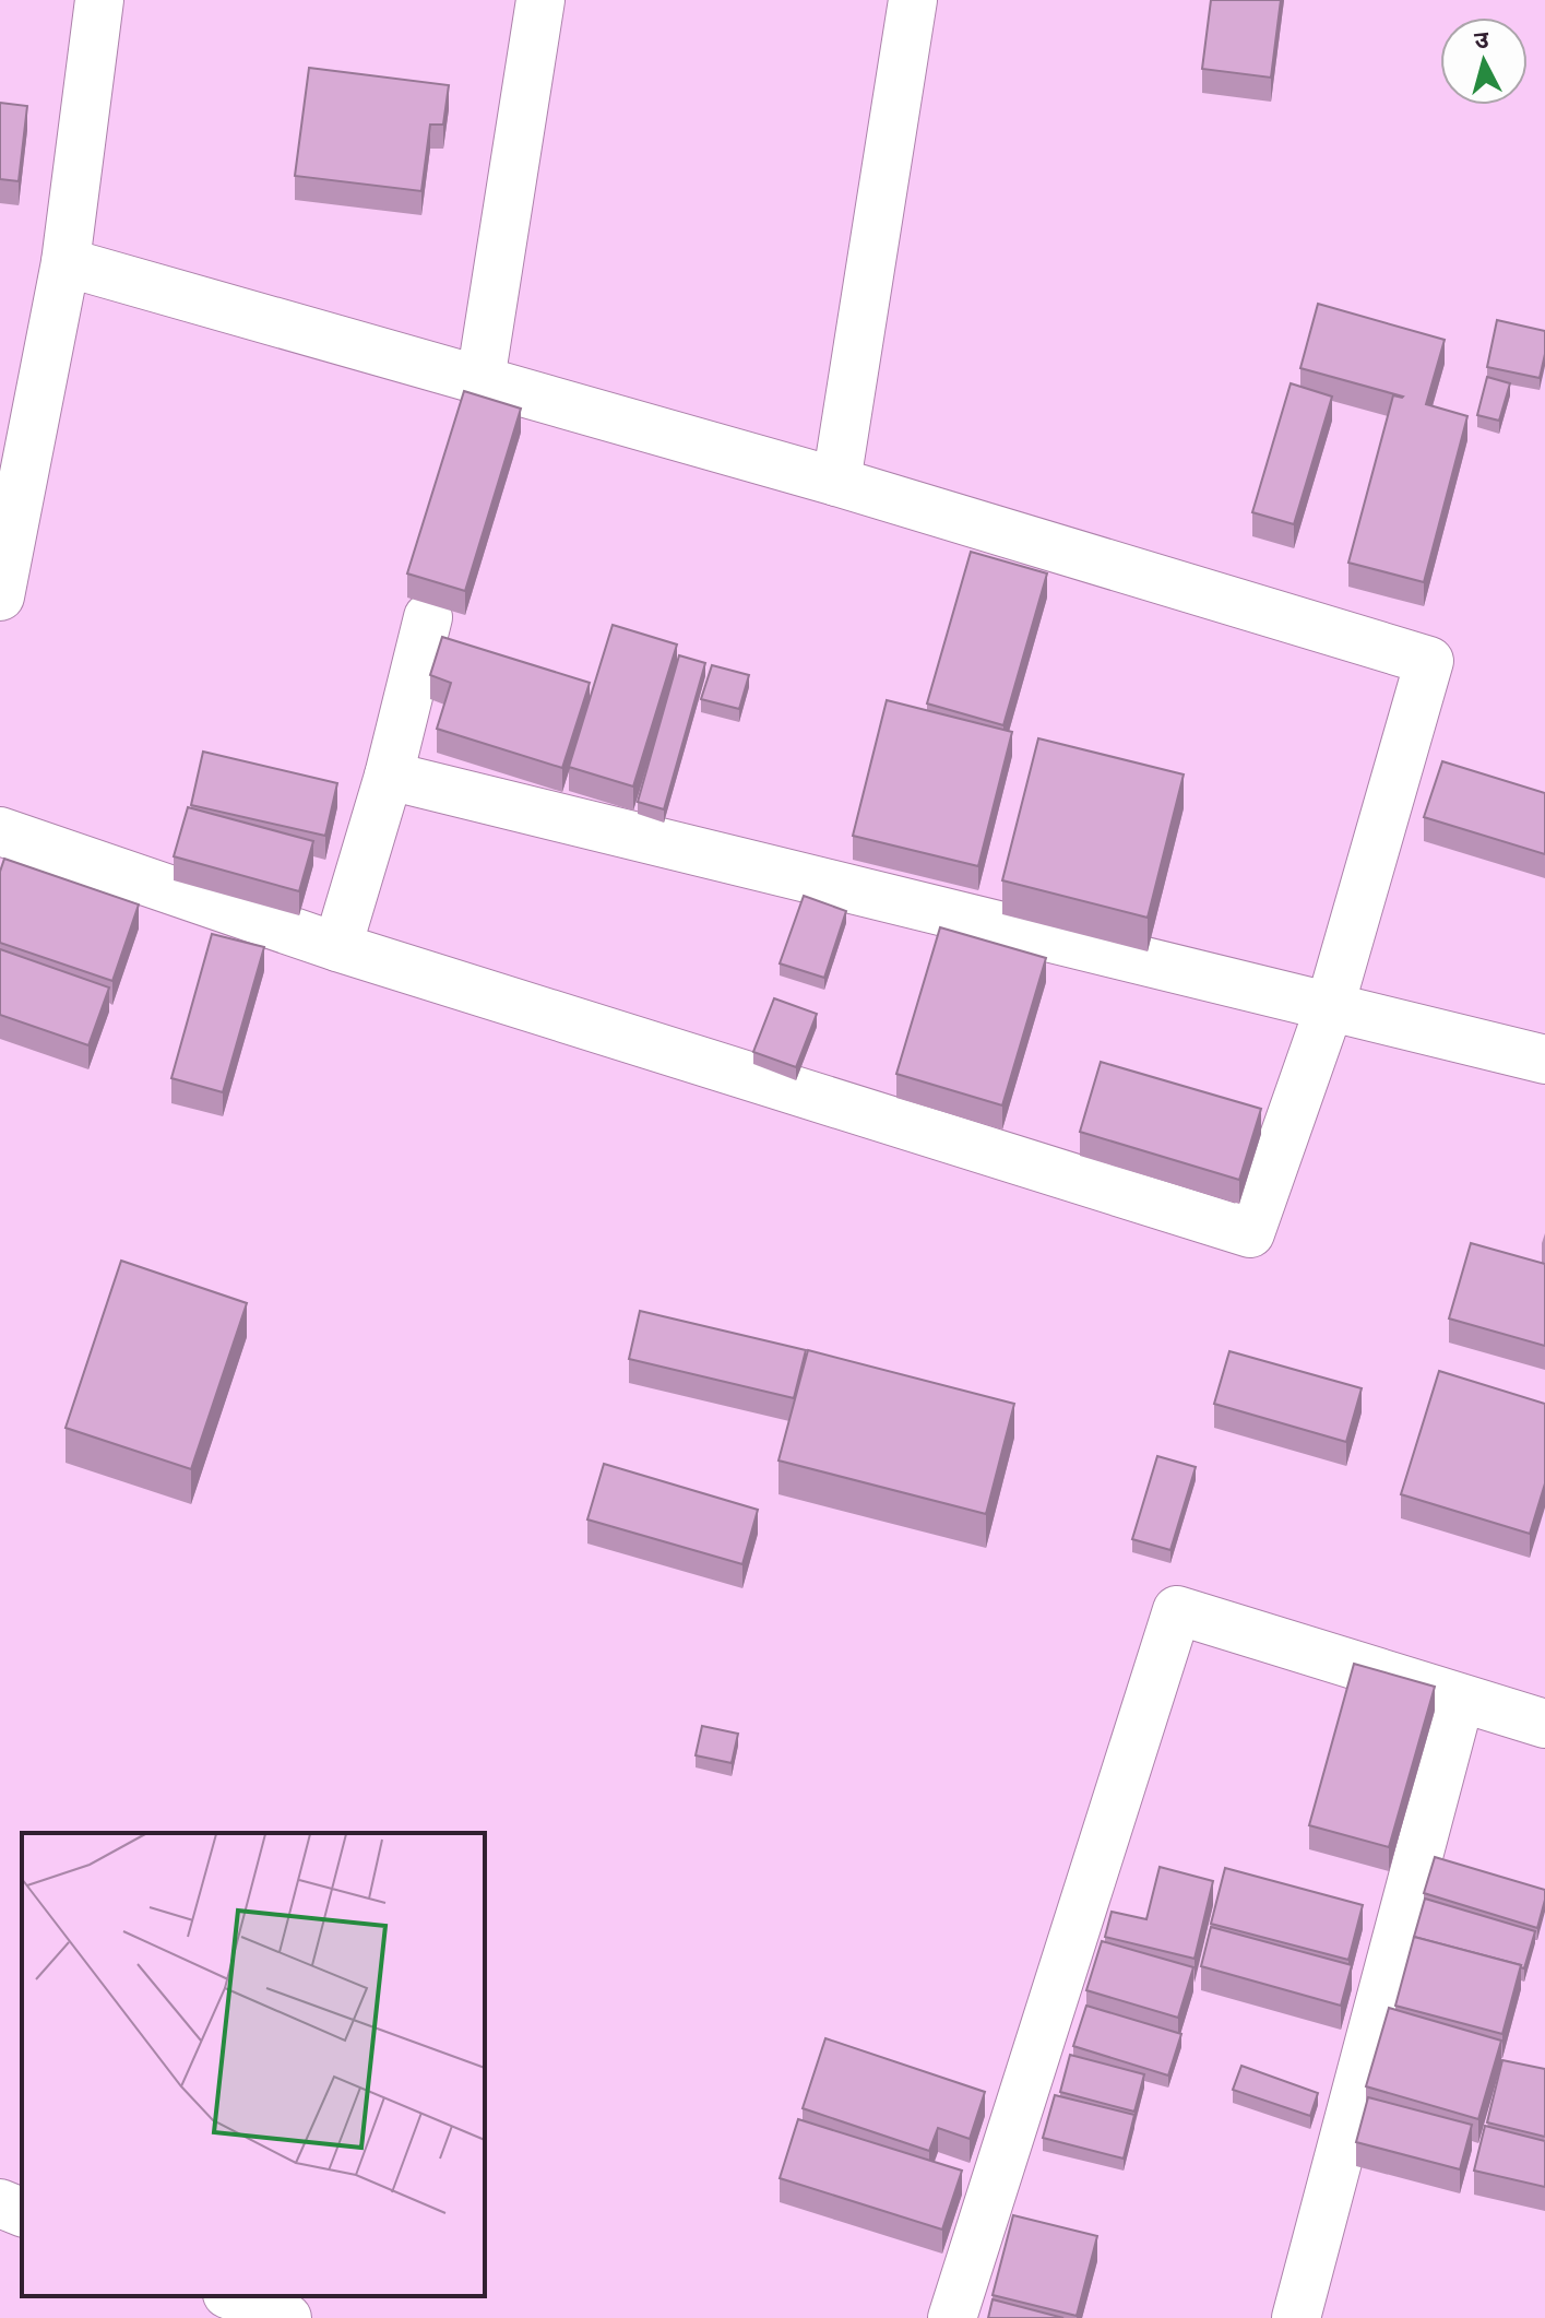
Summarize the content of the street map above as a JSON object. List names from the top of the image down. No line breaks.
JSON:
{"north":"top"}
